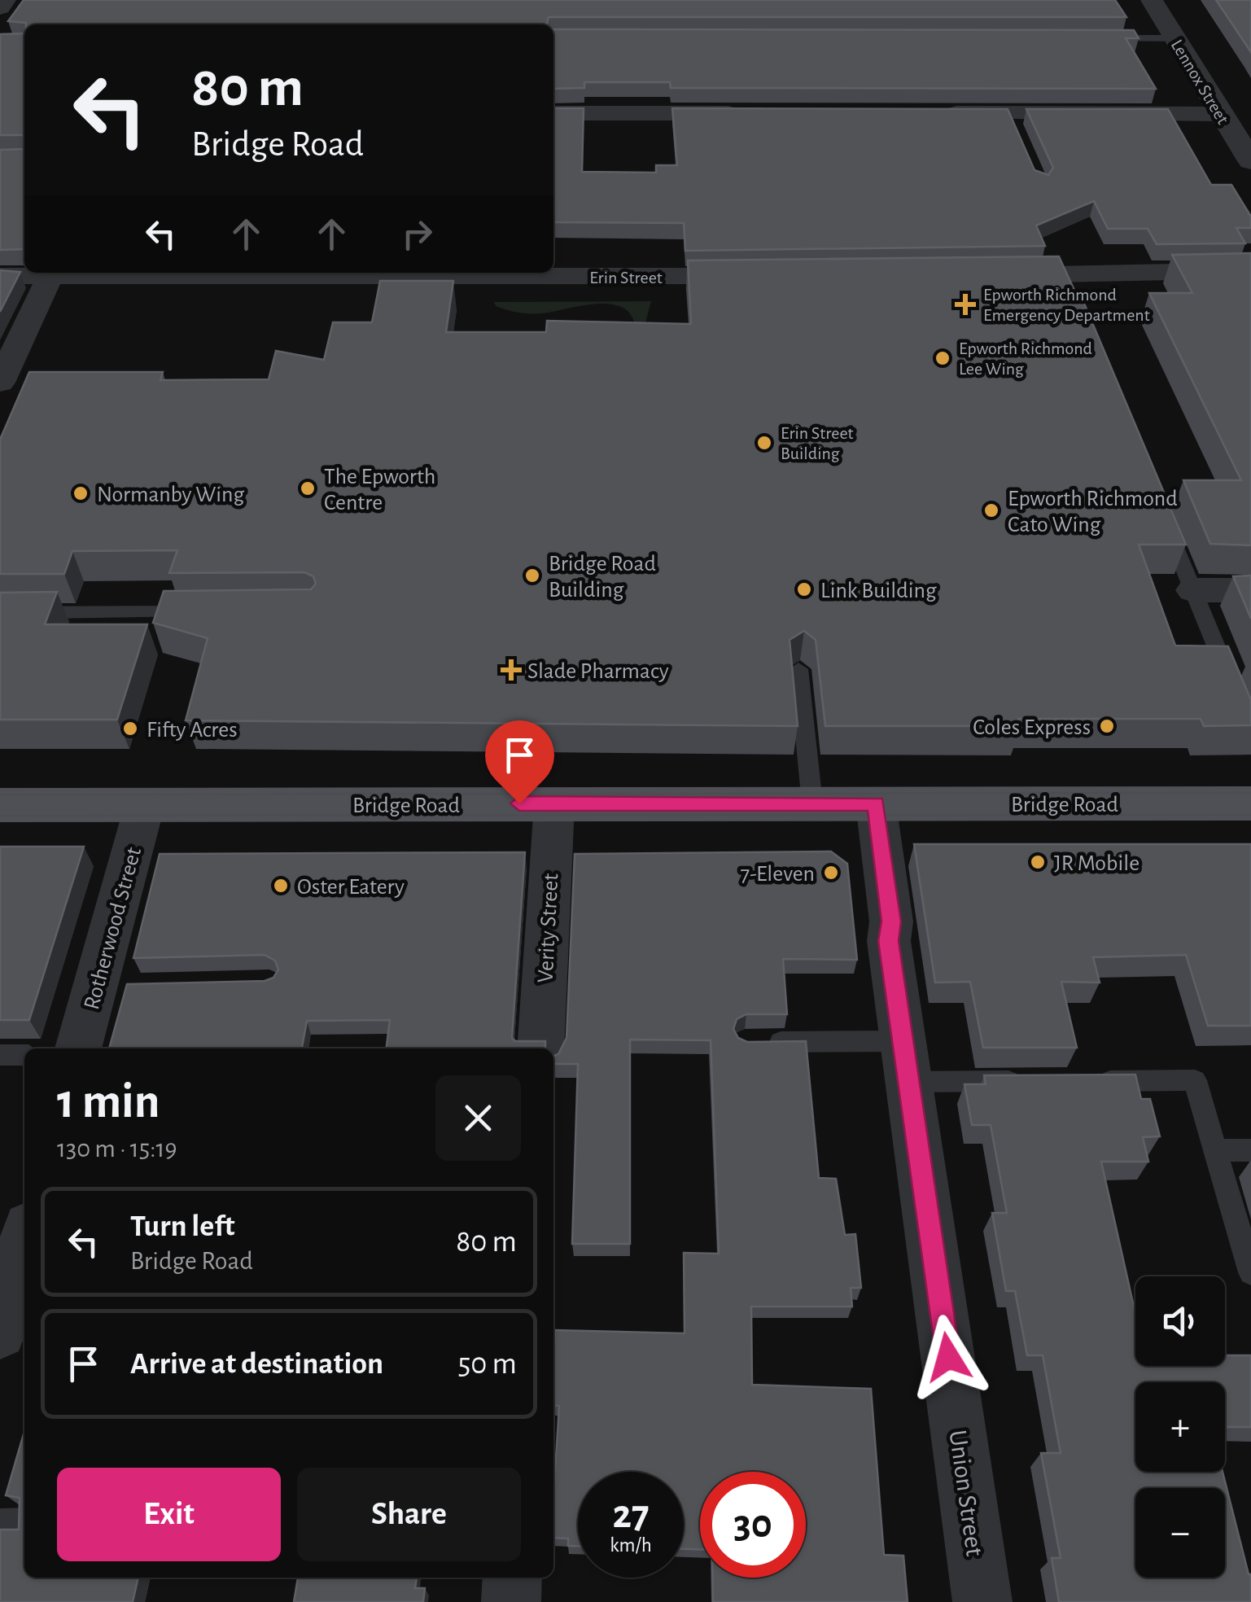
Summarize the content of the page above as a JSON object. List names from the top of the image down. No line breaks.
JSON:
{"streets":{"main road":["Bridge Road"],"street":["Lennox Street","Erin Street","Rotherwood Street","Verity Street","Union Street"]},"crossings":[["Bridge Road","Rotherwood Street"],["Bridge Road","Verity Street"],["Bridge Road","Union Street"]],"places":{"health":["Epworth Richmond Emergency Department","Slade Pharmacy"],"other":["Epworth Richmond Lee Wing","Erin Street Building","The Epworth Centre","Normanby Wing","Epworth Richmond Cato Wing","Bridge Road Building","Link Building","Coles Express","Fifty Acres","JR Mobile","7-Eleven","Oster Eatery"]},"page":{"turn":["80 m","Bridge Road"],"heading":["1 min","130 m · 15:19"],"list":[{"name":"Turn left","note":"Bridge Road","value":"80 m"},{"name":"Arrive at destination","value":"50 m"}],"map_buttons":["+","−"],"buttons":["Exit","Share"],"speed":"27 km/h","limit":"30"}}
